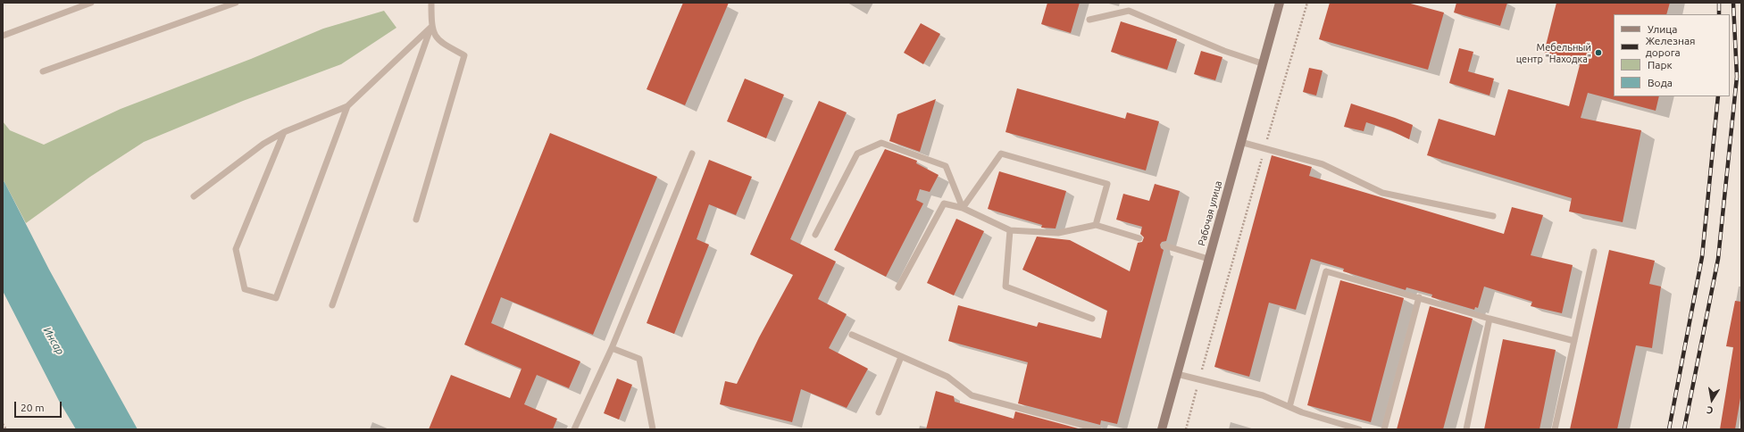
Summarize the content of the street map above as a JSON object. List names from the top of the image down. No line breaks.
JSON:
{"streets":{"street":["Рабочая улица"]},"water":["Инсар"],"places":["Мебельный центр \"Находка\""],"legend":["Улица","Железная дорога","Парк","Вода"],"scale_bar":"20 m","north":"bottom"}
